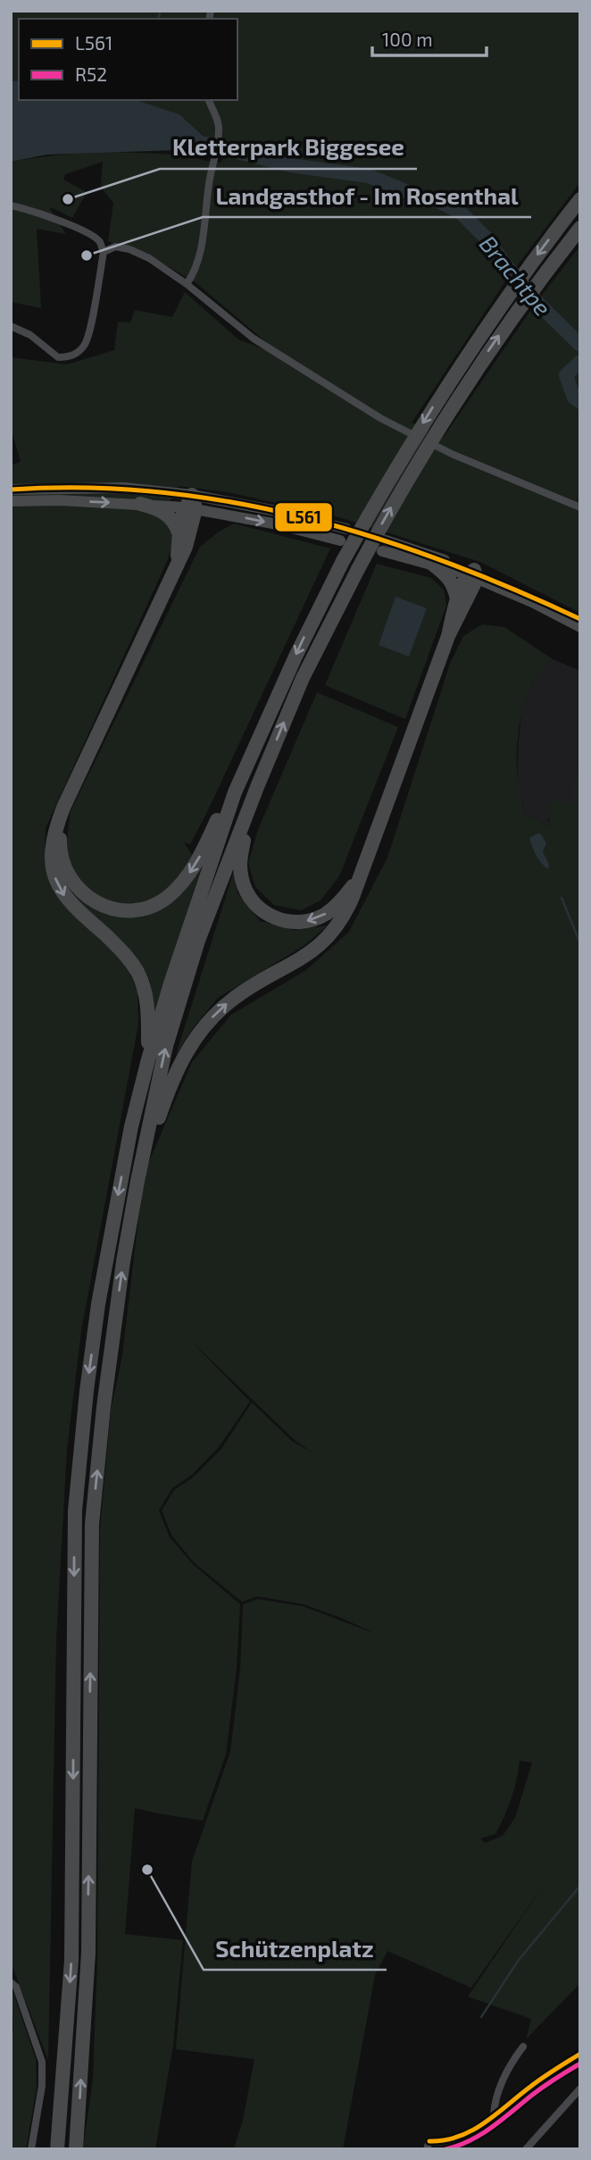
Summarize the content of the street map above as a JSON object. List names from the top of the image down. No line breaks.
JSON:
{"water":["Brachtpe"],"places":["Kletterpark Biggesee","Landgasthof - Im Rosenthal","Schützenplatz"],"lines":["transit line L561","transit line R52"],"legend":["L561","R52"],"scale_bar":"100 m"}
